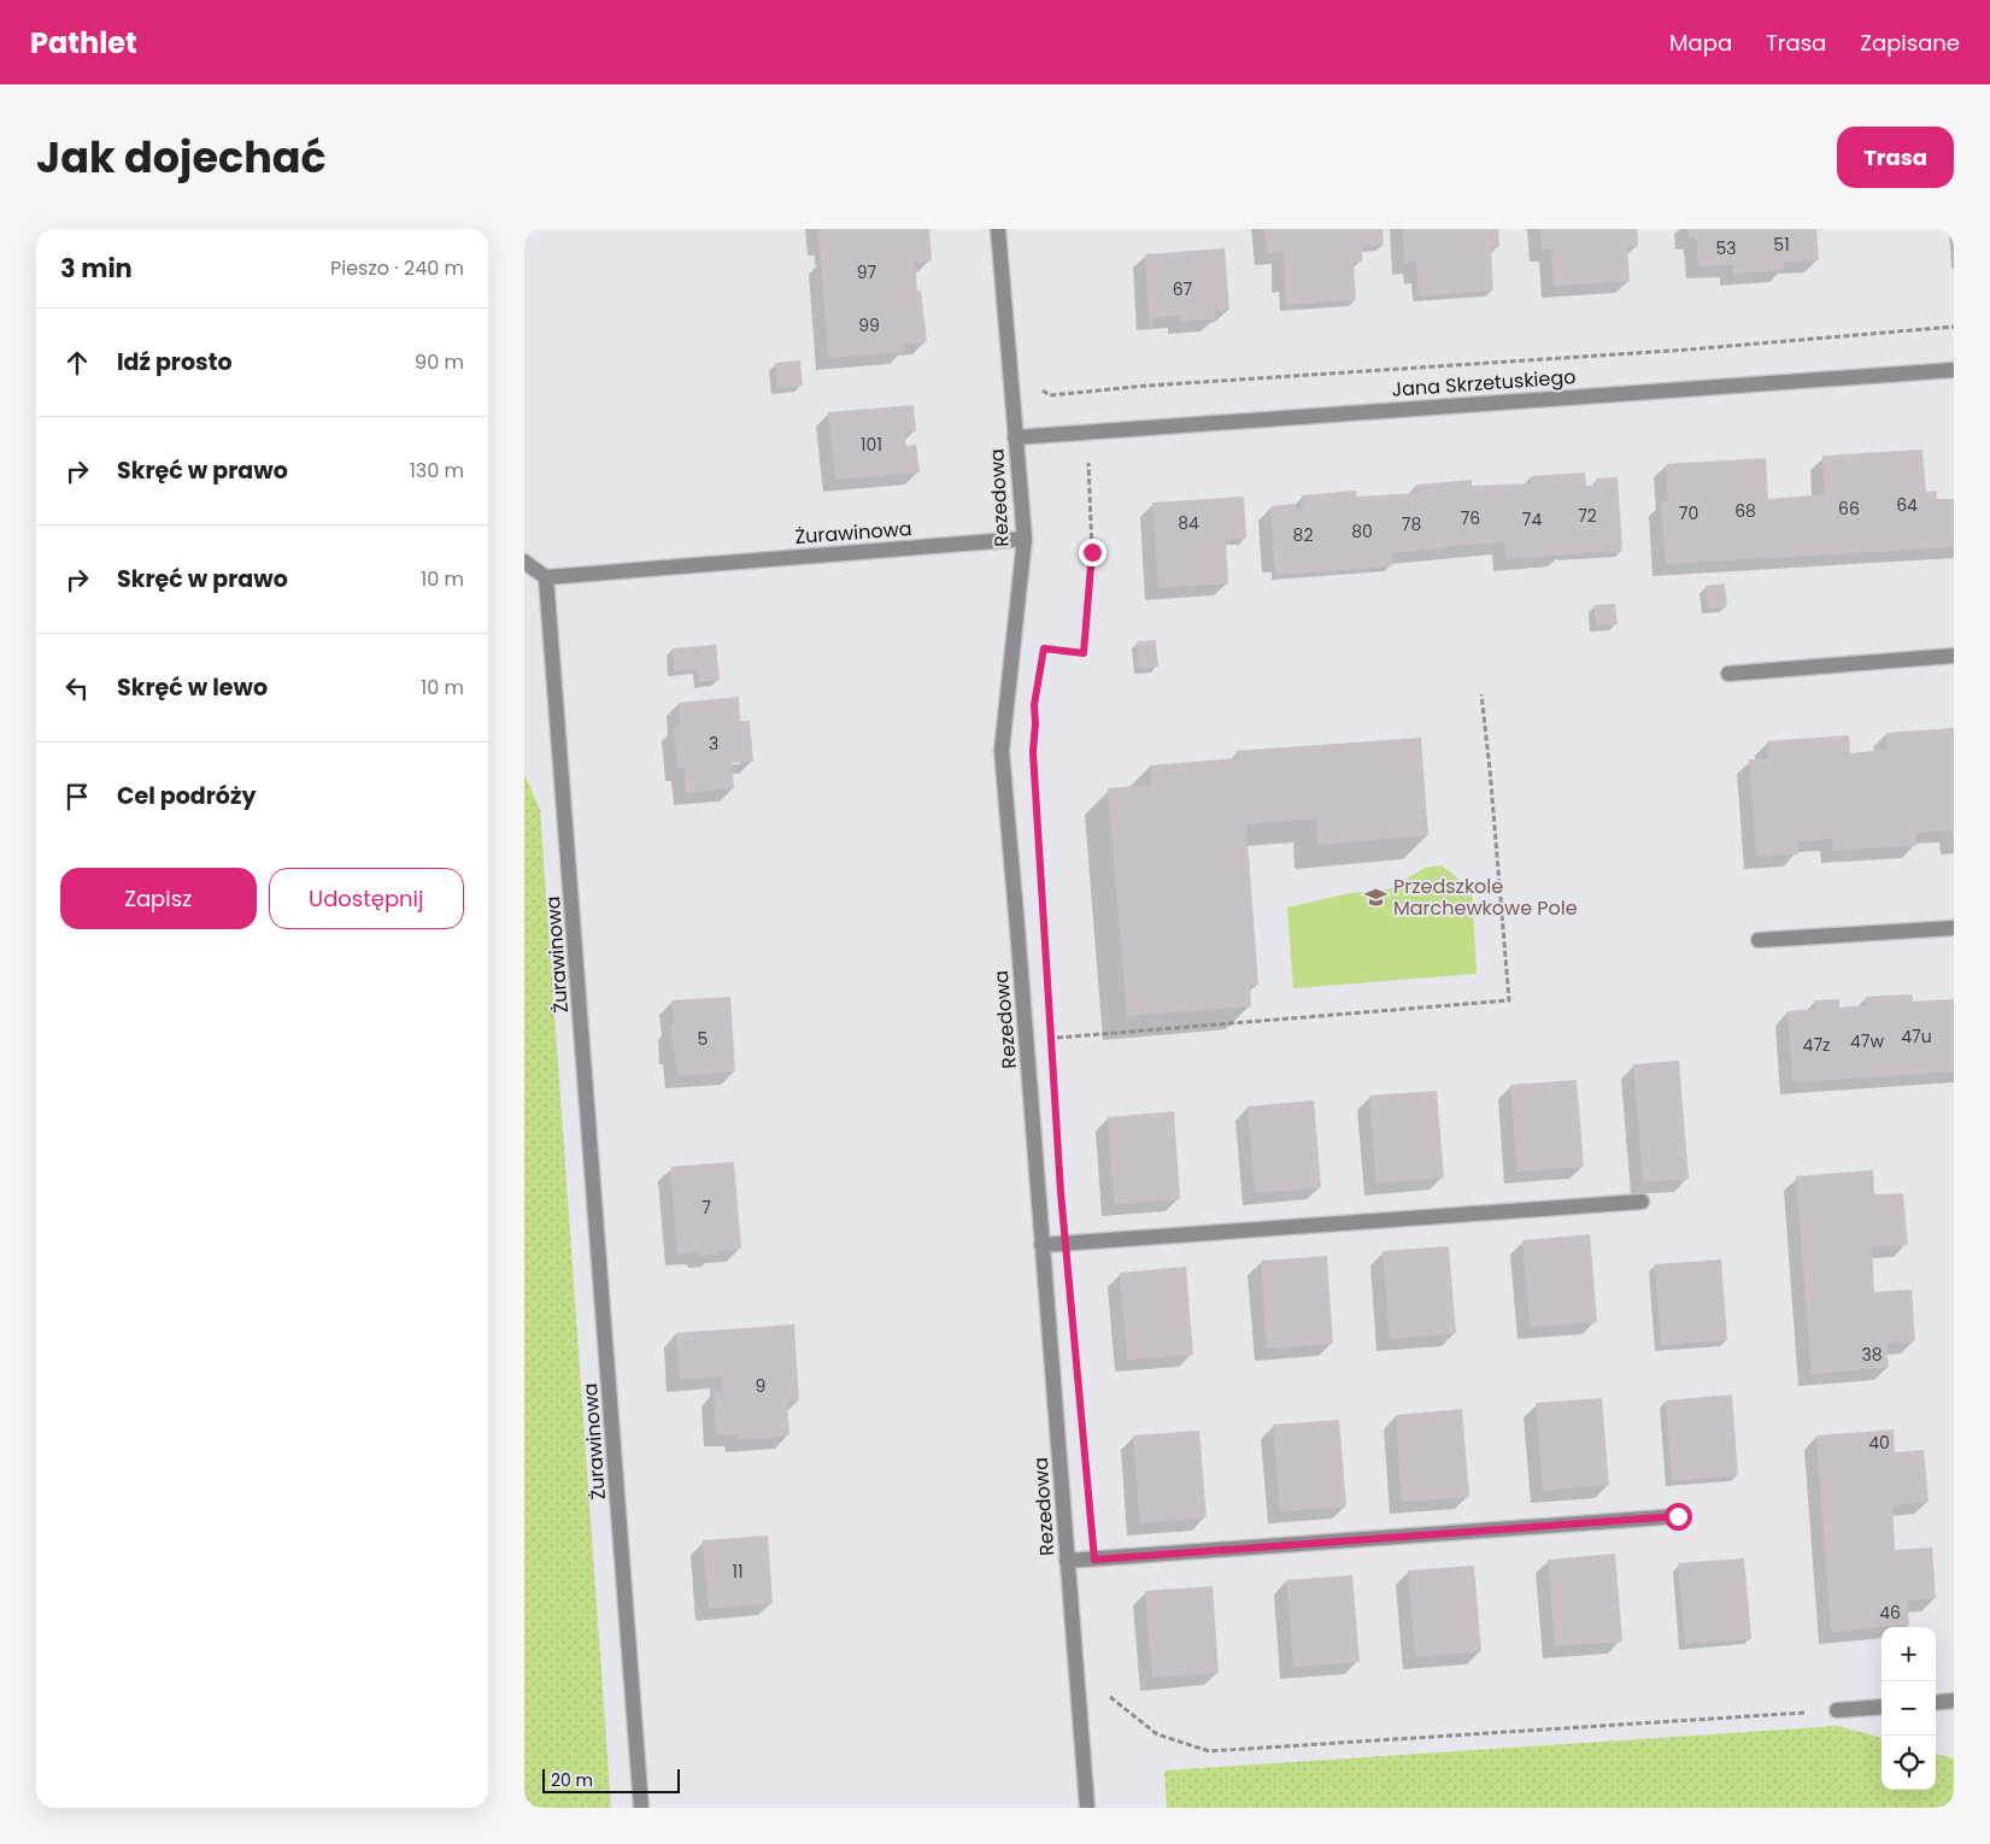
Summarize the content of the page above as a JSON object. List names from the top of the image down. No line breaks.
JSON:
{"streets":{"street":["Jana Skrzetuskiego","Rezedowa","Żurawinowa"]},"crossings":[["Jana Skrzetuskiego","Rezedowa"],["Rezedowa","Żurawinowa"]],"places":{"school or university":["Przedszkole Marchewkowe Pole"]},"house_numbers":["51","53","97","67","99","101","64","66","68","70","72","76","74","84","78","80","82","3","47u","5","47w","47z","7","38","9","40","11","46"],"scale_bar":"20 m","page":{"header":"Pathlet","nav":["Mapa","Trasa","Zapisane"],"title":"Jak dojechać","buttons":["Trasa",["Zapisz","Udostępnij"]],"heading":["3 min","Pieszo · 240 m"],"list":[["Idź prosto","90 m"],["Skręć w prawo","130 m"],["Skręć w prawo","10 m"],["Skręć w lewo","10 m"],"Cel podróży"],"map_buttons":["+","−"],"scale":"20 m"}}
